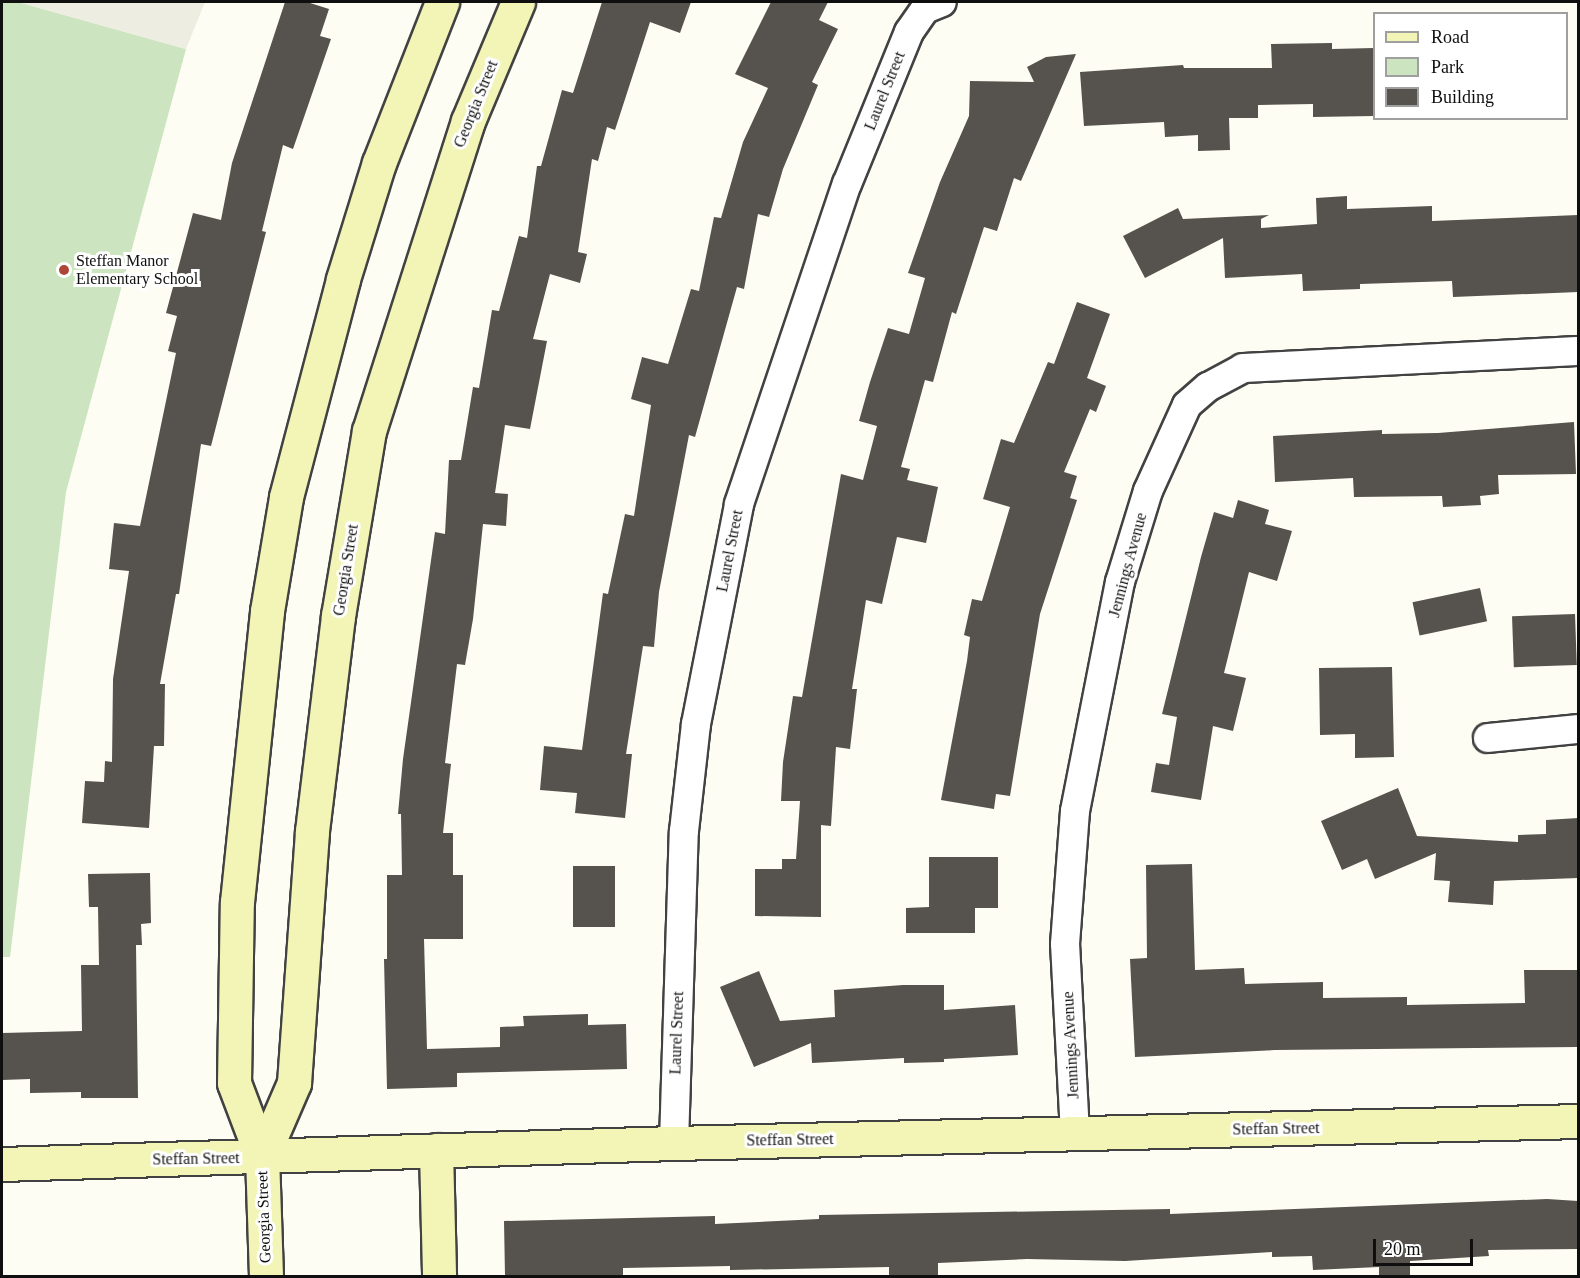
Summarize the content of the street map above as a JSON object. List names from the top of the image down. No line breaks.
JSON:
{"streets":{"main road":["Georgia Street","Steffan Street"],"street":["Laurel Street","Jennings Avenue"]},"crossings":[["Laurel Street","Steffan Street"],["Georgia Street","Steffan Street"],["Jennings Avenue","Steffan Street"]],"places":["Steffan Manor Elementary School"],"legend":["Road","Park","Building"],"scale_bar":"20 m"}
